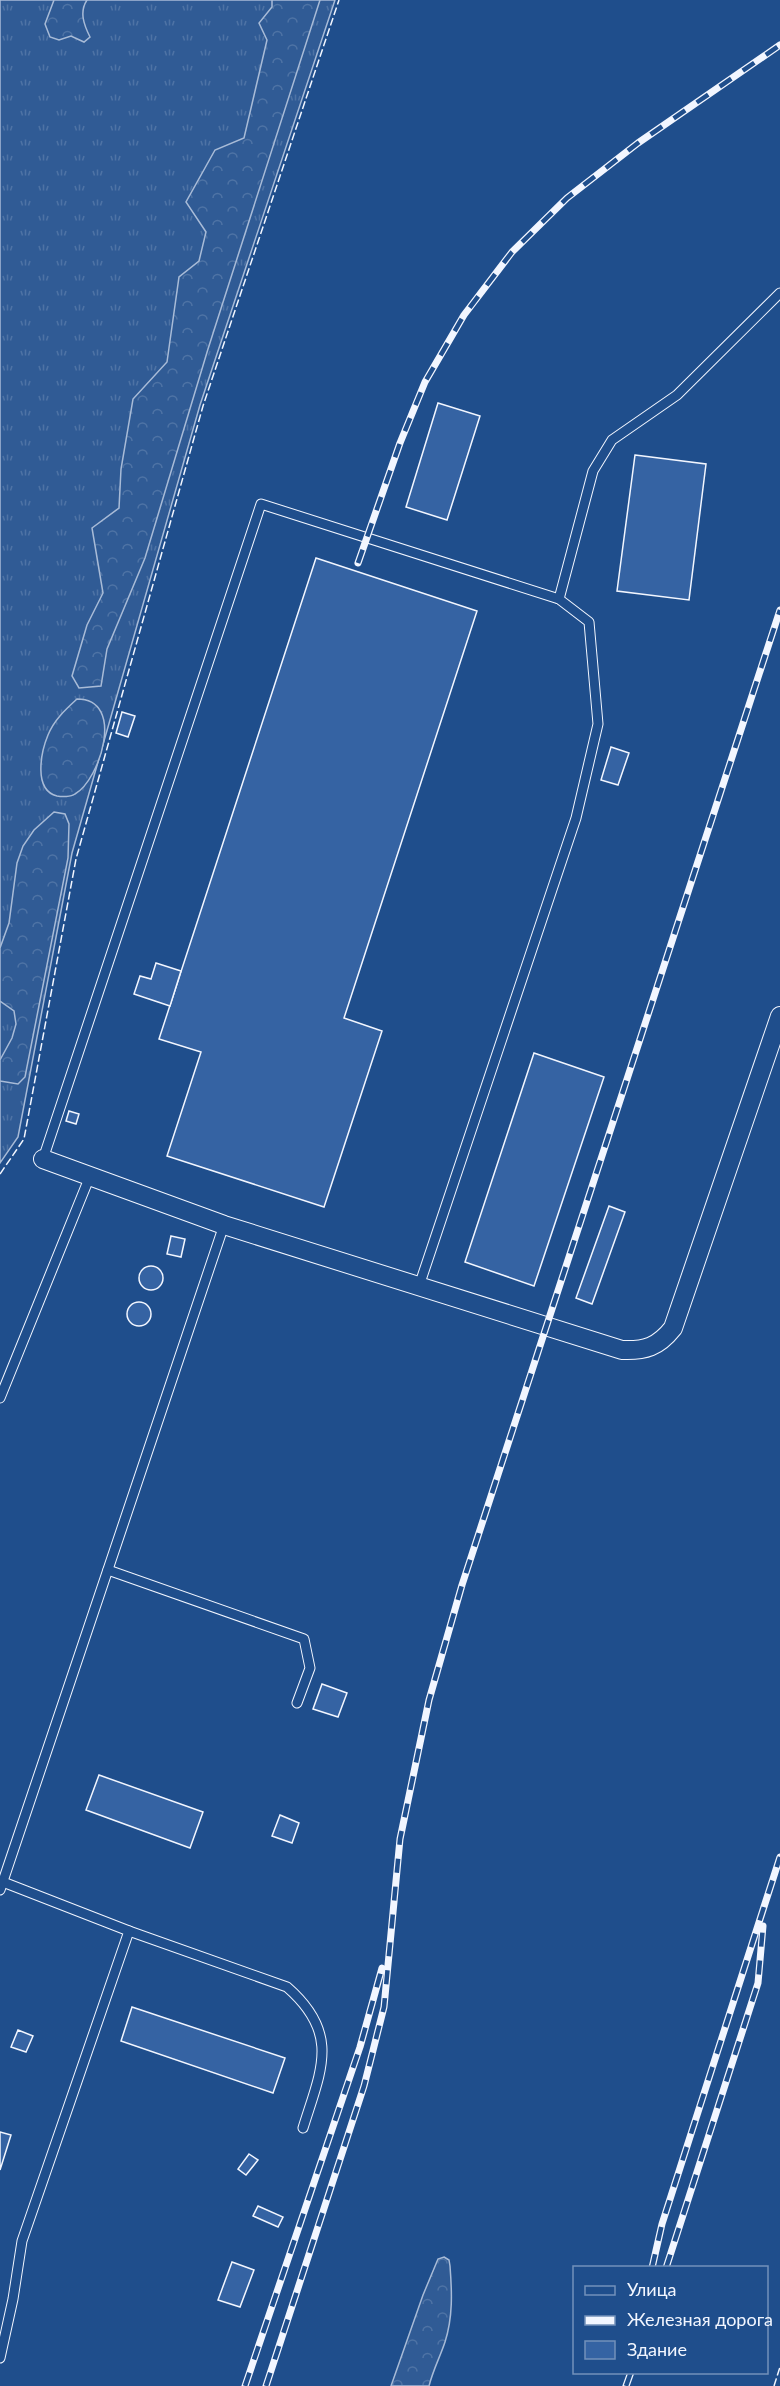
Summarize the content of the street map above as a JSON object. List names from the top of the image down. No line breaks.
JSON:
{"legend":["Улица","Железная дорога","Здание"]}
